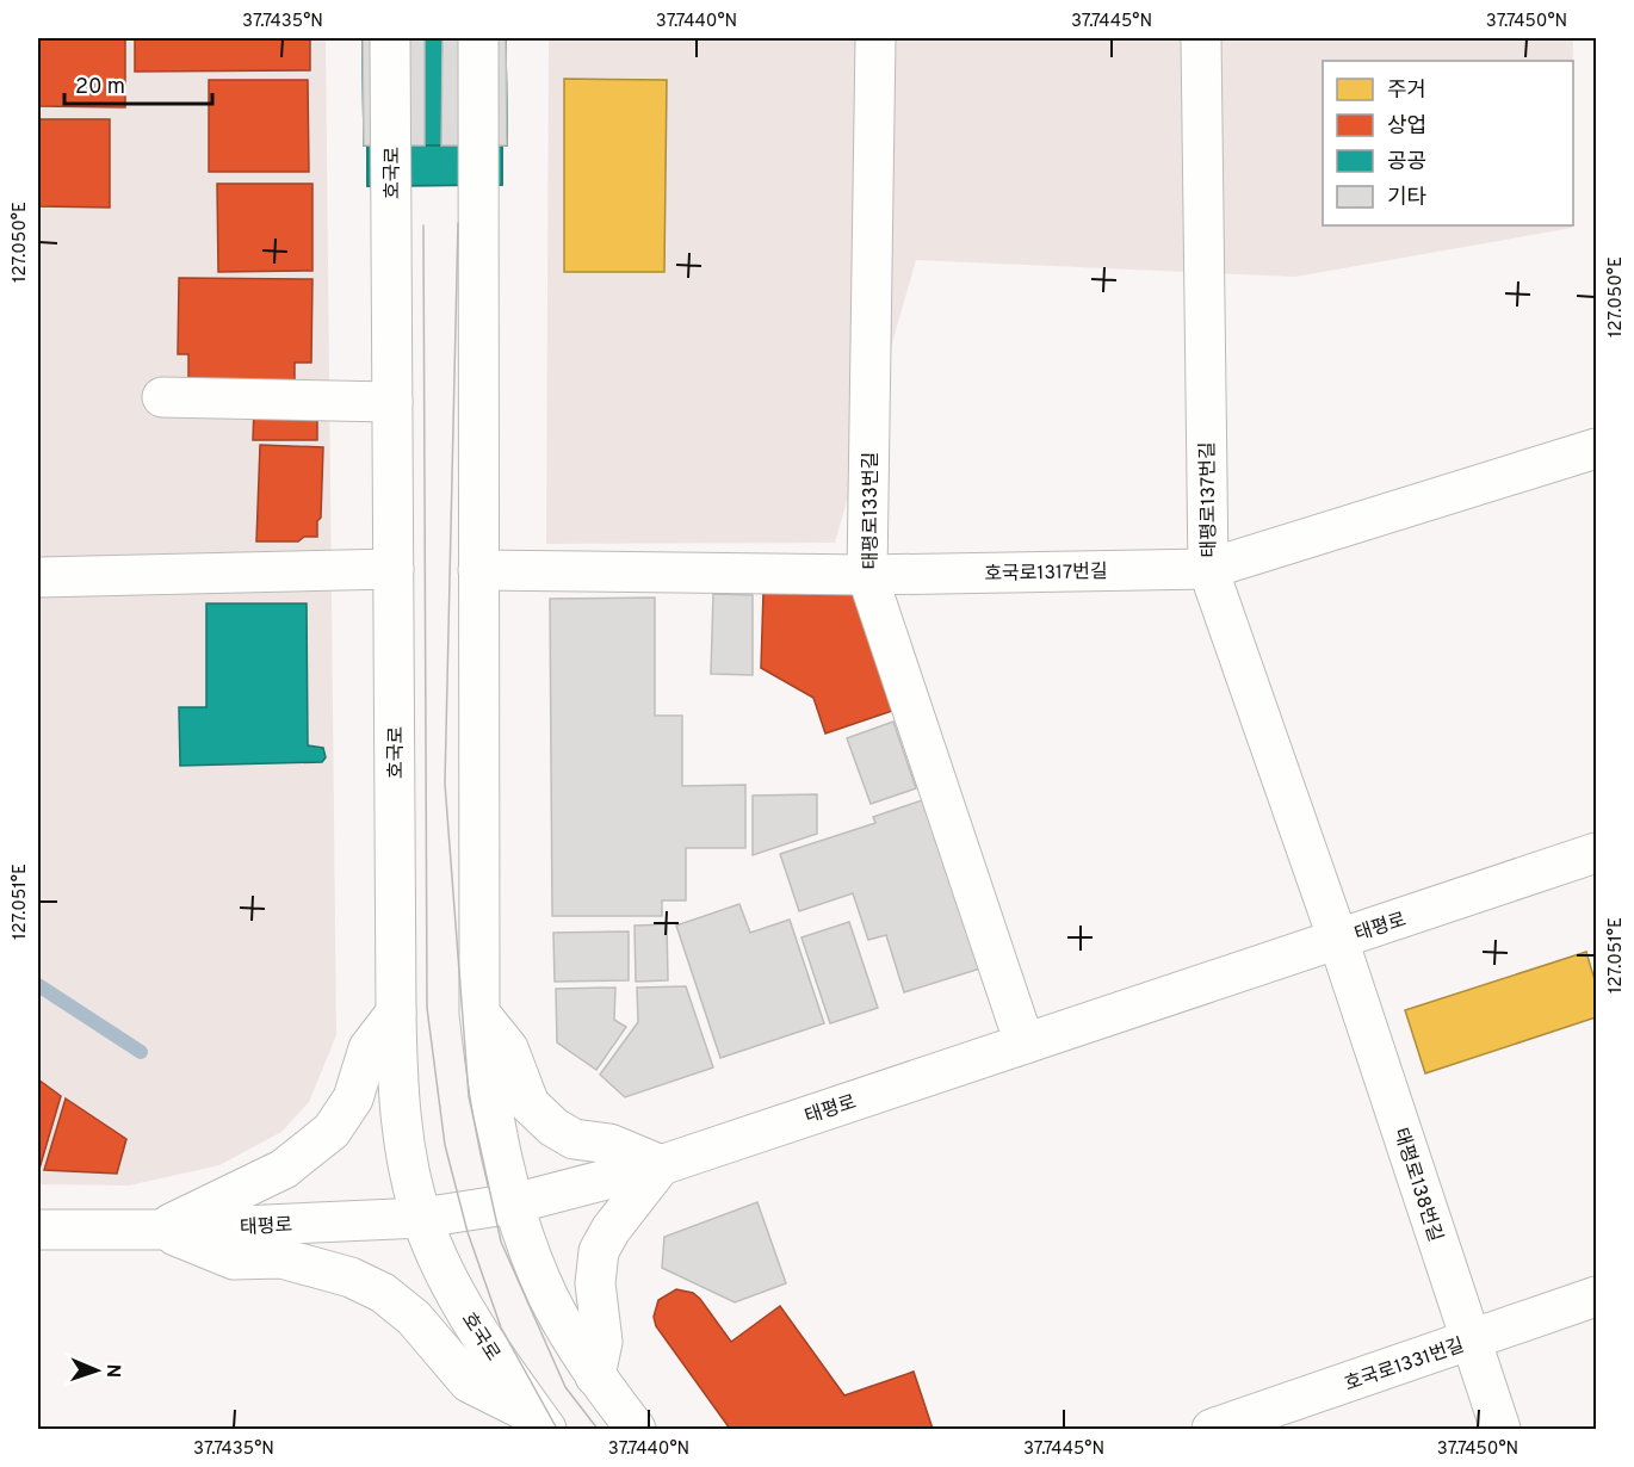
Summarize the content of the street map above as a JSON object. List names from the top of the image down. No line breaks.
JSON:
{"streets":{"street":["호국로","태평로137번길","태평로133번길","호국로1317번길","태평로","태평로138번길","호국로1331번길"]},"crossings":[["호국로","태평로"],["태평로137번길","호국로1317번길"],["태평로137번길","태평로"],["태평로137번길","태평로138번길"],["태평로133번길","호국로1317번길"],["태평로133번길","태평로"],["태평로","태평로138번길"],["태평로138번길","호국로1331번길"]],"legend":["주거","상업","공공","기타"],"scale_bar":"20 m","north":"right","coordinates":["37.7435°N","37.7440°N","37.7445°N","37.7450°N","127.050°E","127.051°E"]}
